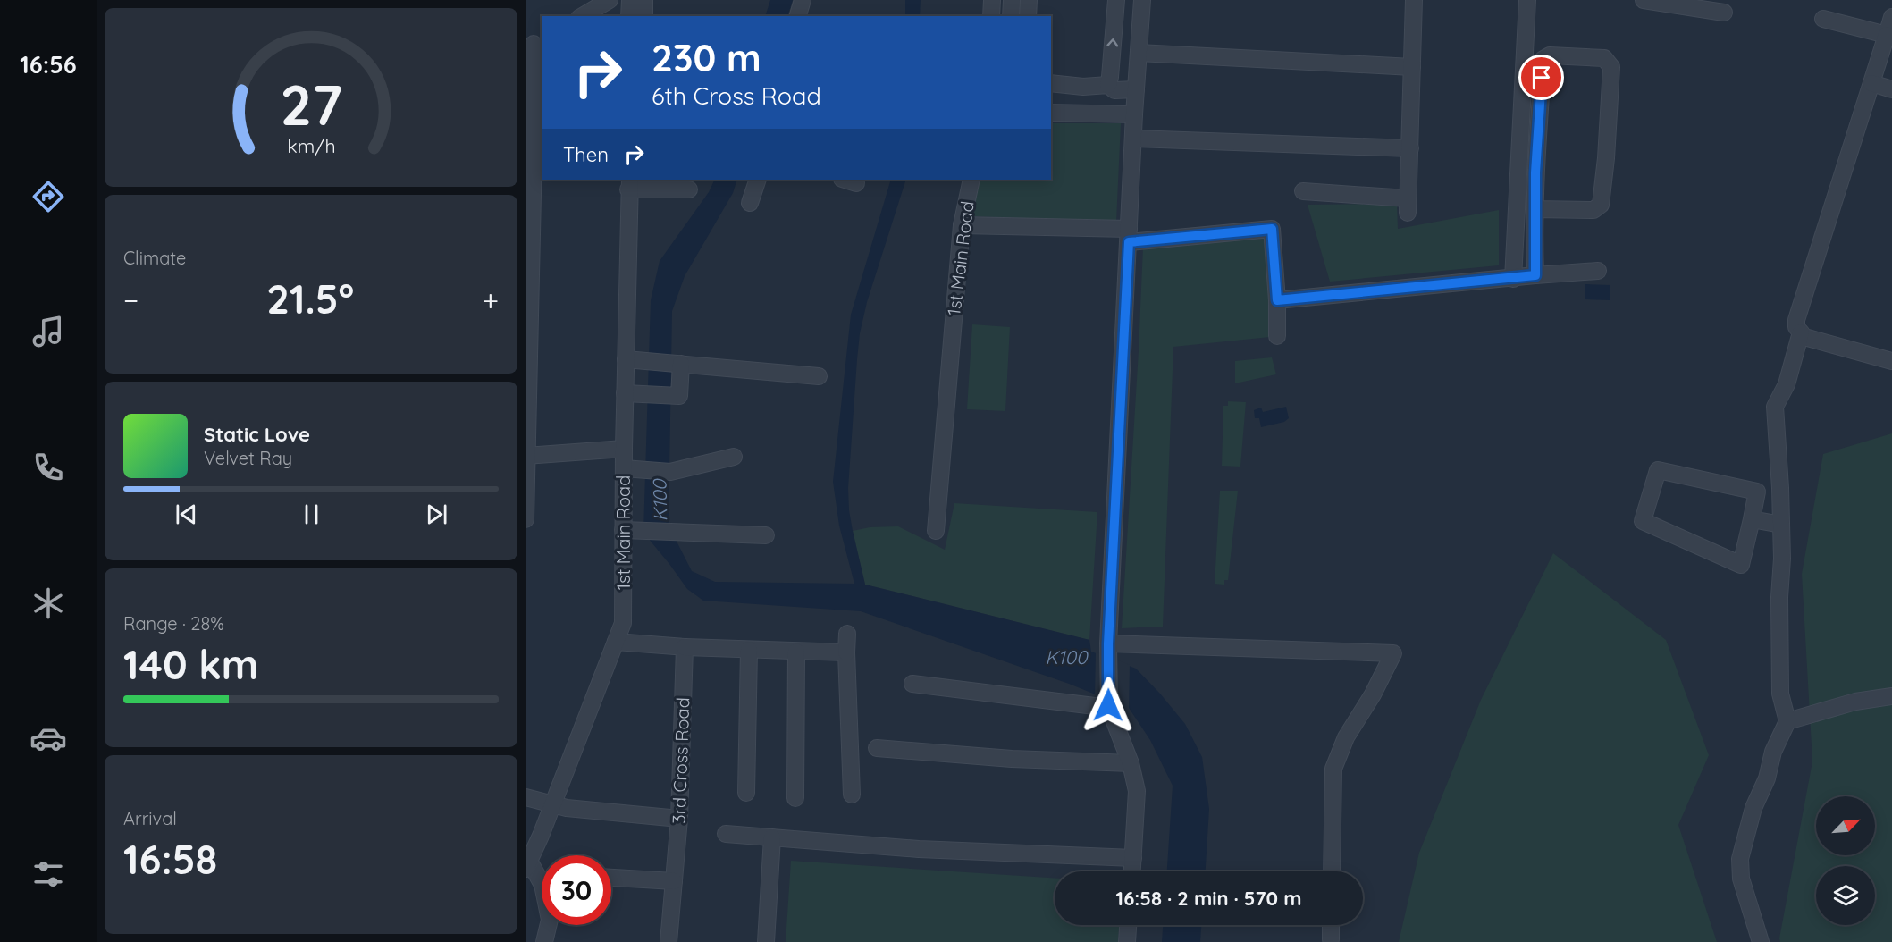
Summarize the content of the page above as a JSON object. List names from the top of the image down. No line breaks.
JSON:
{"streets":{"street":["1st Main Road","3rd Cross Road"]},"water":["K100"],"north":"top right","page":{"tabs":"16:56","turn":["230 m","6th Cross Road"],"then":"Then","tile":["Climate",["Range · 28%","140 km"],["Arrival","16:58"]],"heat":["−","21.5°","+"],"song":["Static Love","Velvet Ray"],"limit":"30","trip":"16:58 · 2 min · 570 m","gauge":["27","km/h"]}}
